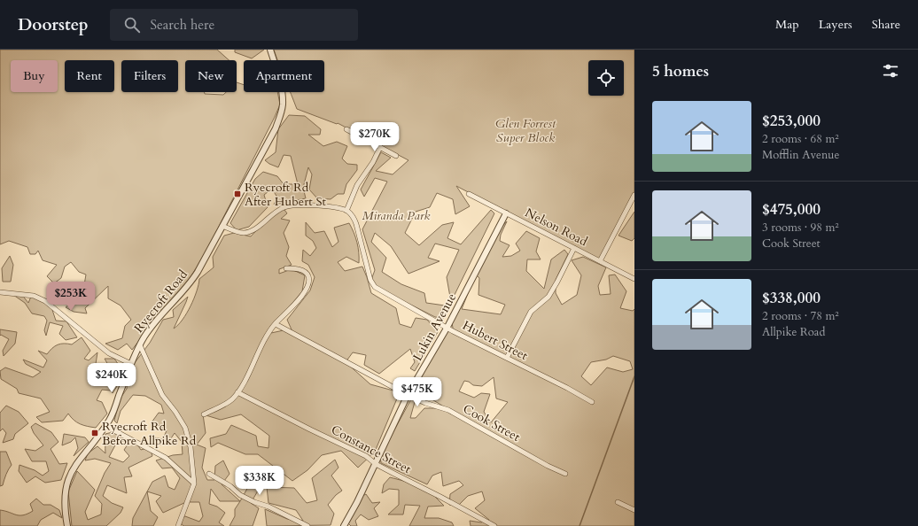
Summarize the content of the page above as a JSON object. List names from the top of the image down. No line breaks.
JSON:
{"streets":{"street":["Nelson Road","Ryecroft Road","Lukin Avenue","Hubert Street","Cook Street","Constance Street"]},"crossings":[["Nelson Road","Lukin Avenue"],["Lukin Avenue","Hubert Street"],["Lukin Avenue","Cook Street"],["Lukin Avenue","Constance Street"]],"parks":["Glen Forrest Super Block","Miranda Park"],"places":{"transit":["Ryecroft Rd After Hubert St","Ryecroft Rd Before Allpike Rd"]},"page":{"header":"Doorstep","search":"Search here","nav":["Map","Layers","Share"],"heading":"5 homes","chip":["Buy","Rent","Filters","New","Apartment"],"list":[{"name":"$253,000","note":"2 rooms · 68 m² · Mofflin Avenue"},{"name":"$475,000","note":"3 rooms · 98 m² · Cook Street"},{"name":"$338,000","note":"2 rooms · 78 m² · Allpike Road"}],"price":["$270K","$253K","$240K","$475K","$338K"]}}
